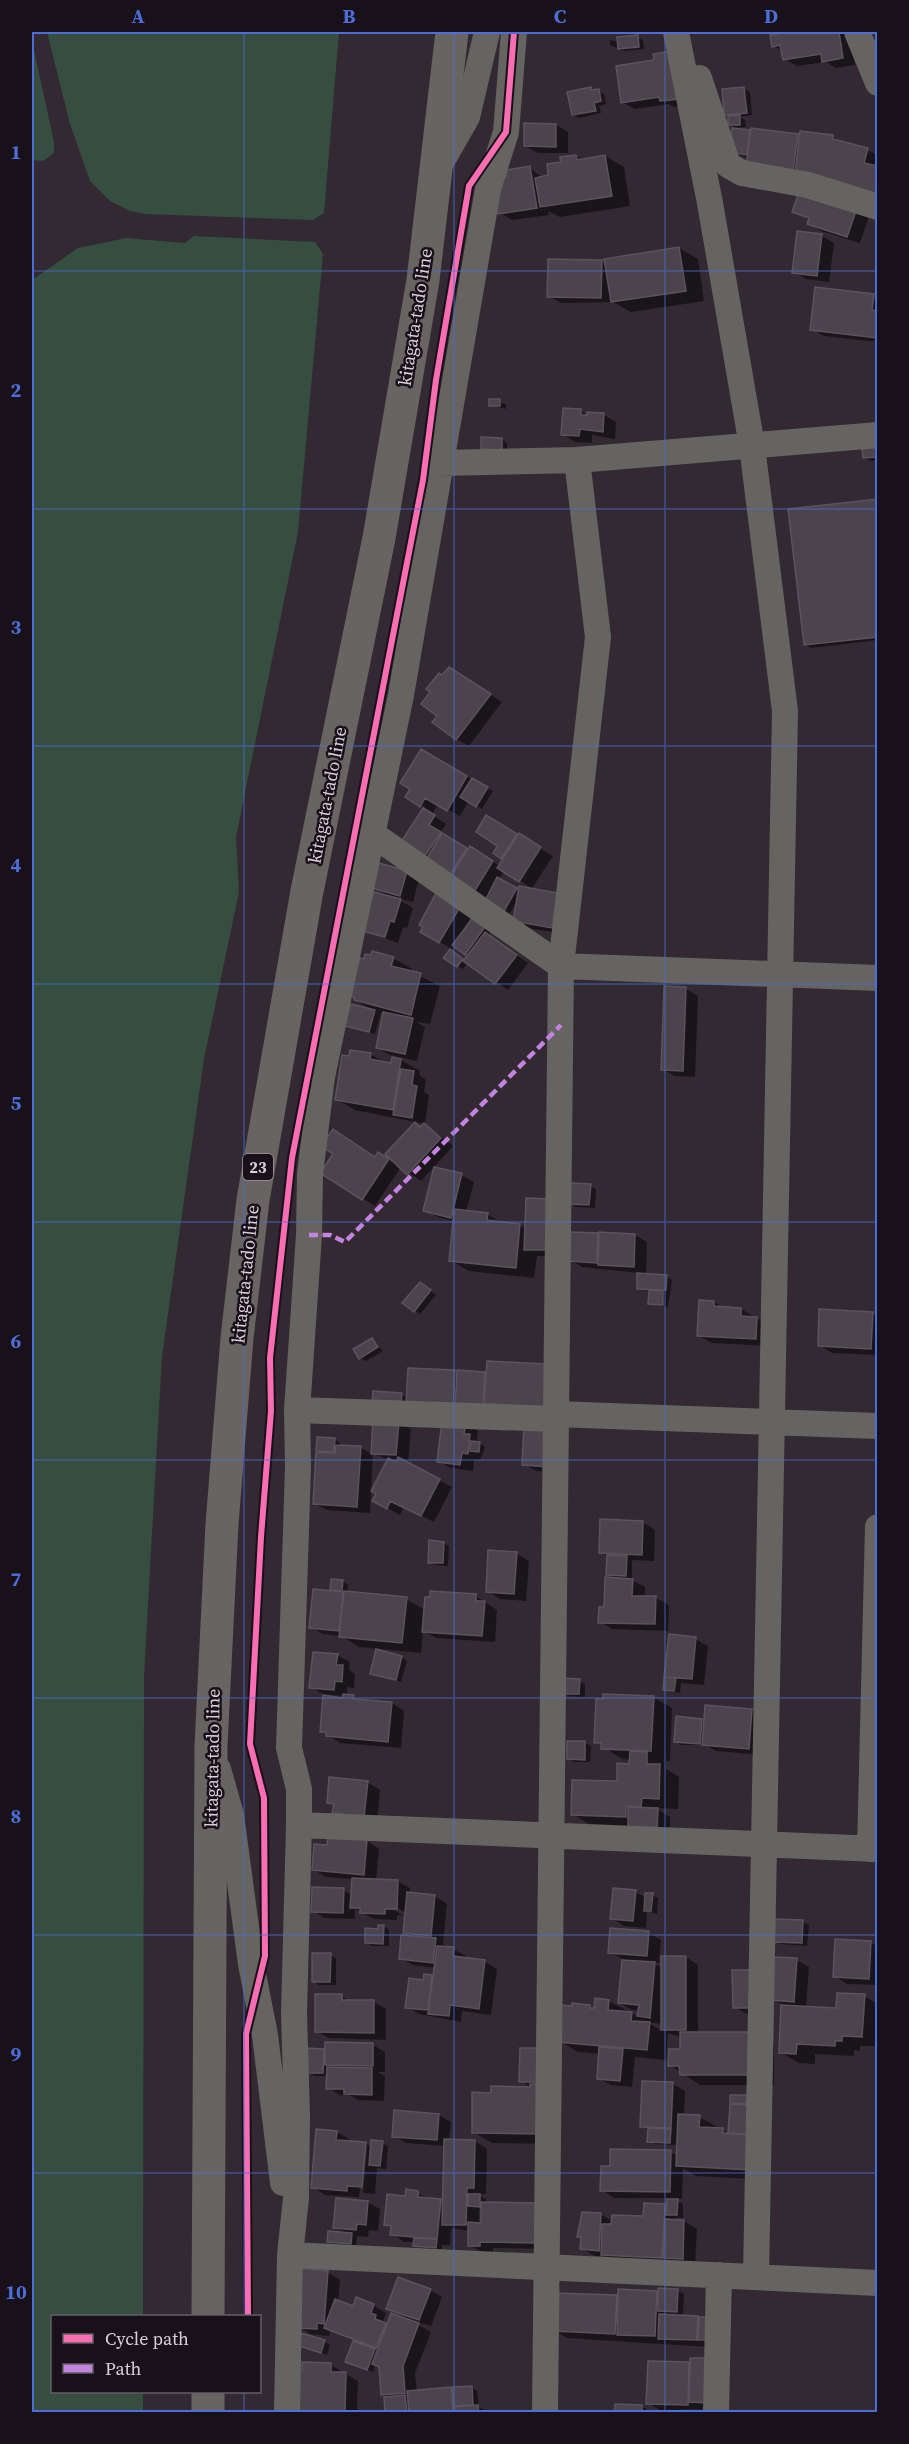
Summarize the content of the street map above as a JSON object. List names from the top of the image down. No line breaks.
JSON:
{"streets":{"main road":["kitagata-tado line","23"]},"legend":["Cycle path","Path"],"grid":{"columns":["A","B","C","D"],"rows":["1","2","3","4","5","6","7","8","9","10"]}}
